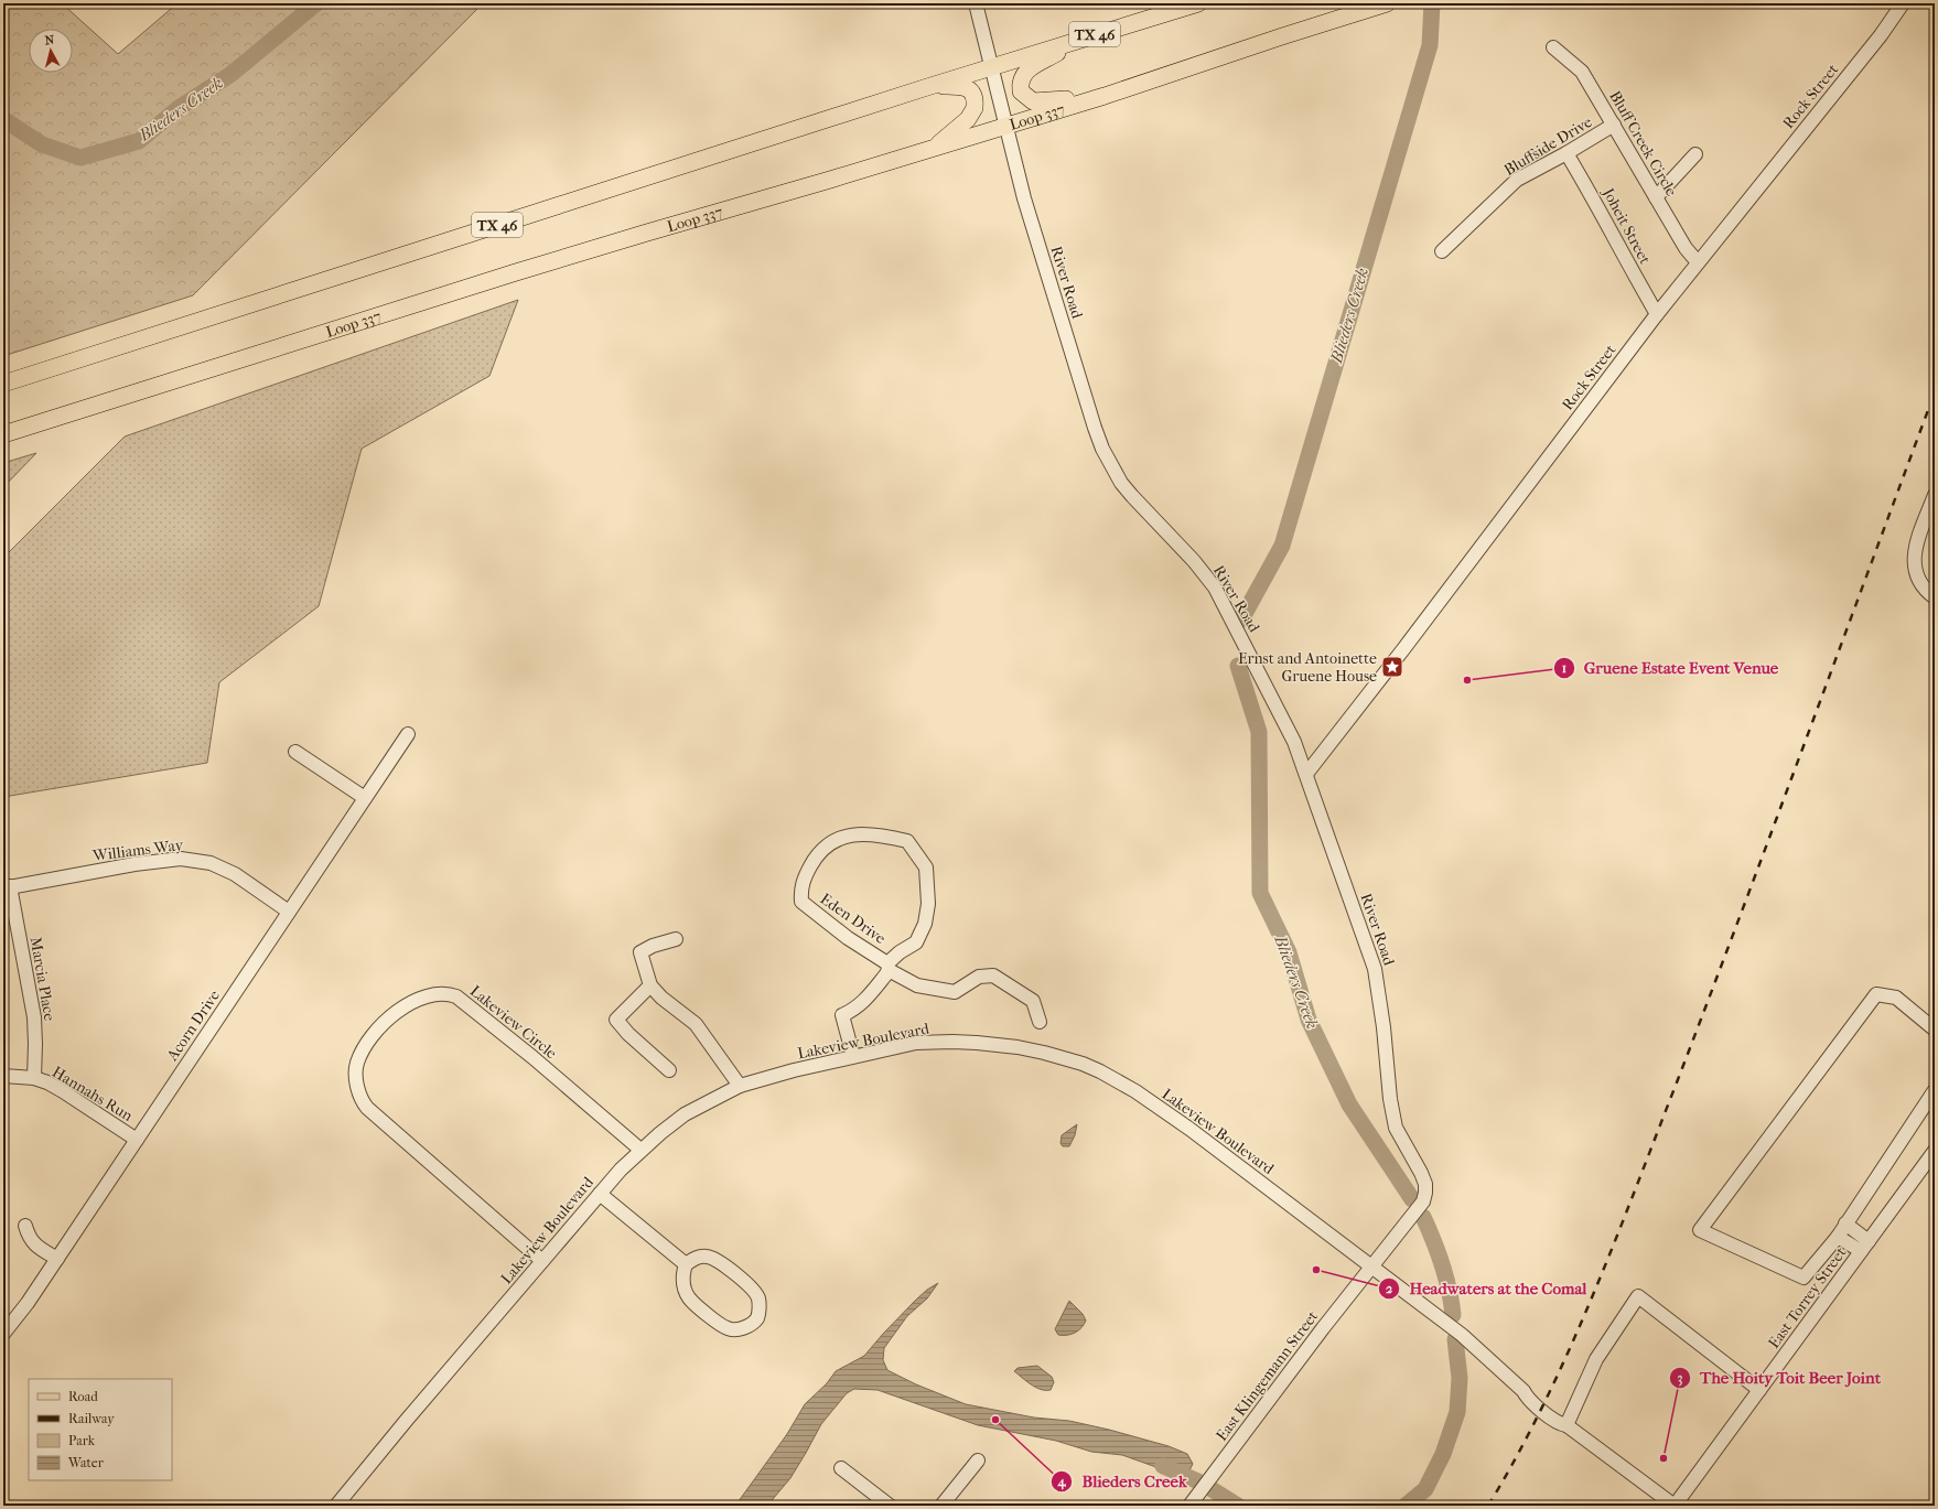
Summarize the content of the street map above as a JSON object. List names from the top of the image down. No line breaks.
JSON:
{"streets":{"main road":["TX 46","Loop 337"],"street":["Rock Street","Bluff Creek Circle","Bluffside Drive","Joheit Street","River Road","Williams Way","Eden Drive","Marcia Place","Lakeview Circle","Acorn Drive","Lakeview Boulevard","Hannahs Run","East Torrey Street","East Klingemann Street"]},"crossings":[["TX 46","River Road"],["Rock Street","Bluff Creek Circle"],["Rock Street","Joheit Street"],["Rock Street","River Road"],["Loop 337","River Road"],["Bluff Creek Circle","Bluffside Drive"],["Bluffside Drive","Joheit Street"],["River Road","Lakeview Boulevard"],["River Road","East Klingemann Street"],["Williams Way","Marcia Place"],["Williams Way","Acorn Drive"],["Eden Drive","Lakeview Boulevard"],["Marcia Place","Hannahs Run"],["Lakeview Circle","Lakeview Boulevard"],["Acorn Drive","Hannahs Run"],["Lakeview Boulevard","East Torrey Street"],["Lakeview Boulevard","East Klingemann Street"]],"water":["Blieders Creek"],"places":{"place":["Ernst and Antoinette Gruene House"],"other":["Gruene Estate Event Venue","Headwaters at the Comal","Blieders Creek","The Hoity Toit Beer Joint"]},"legend":["Road","Railway","Park","Water"],"north":"top"}
